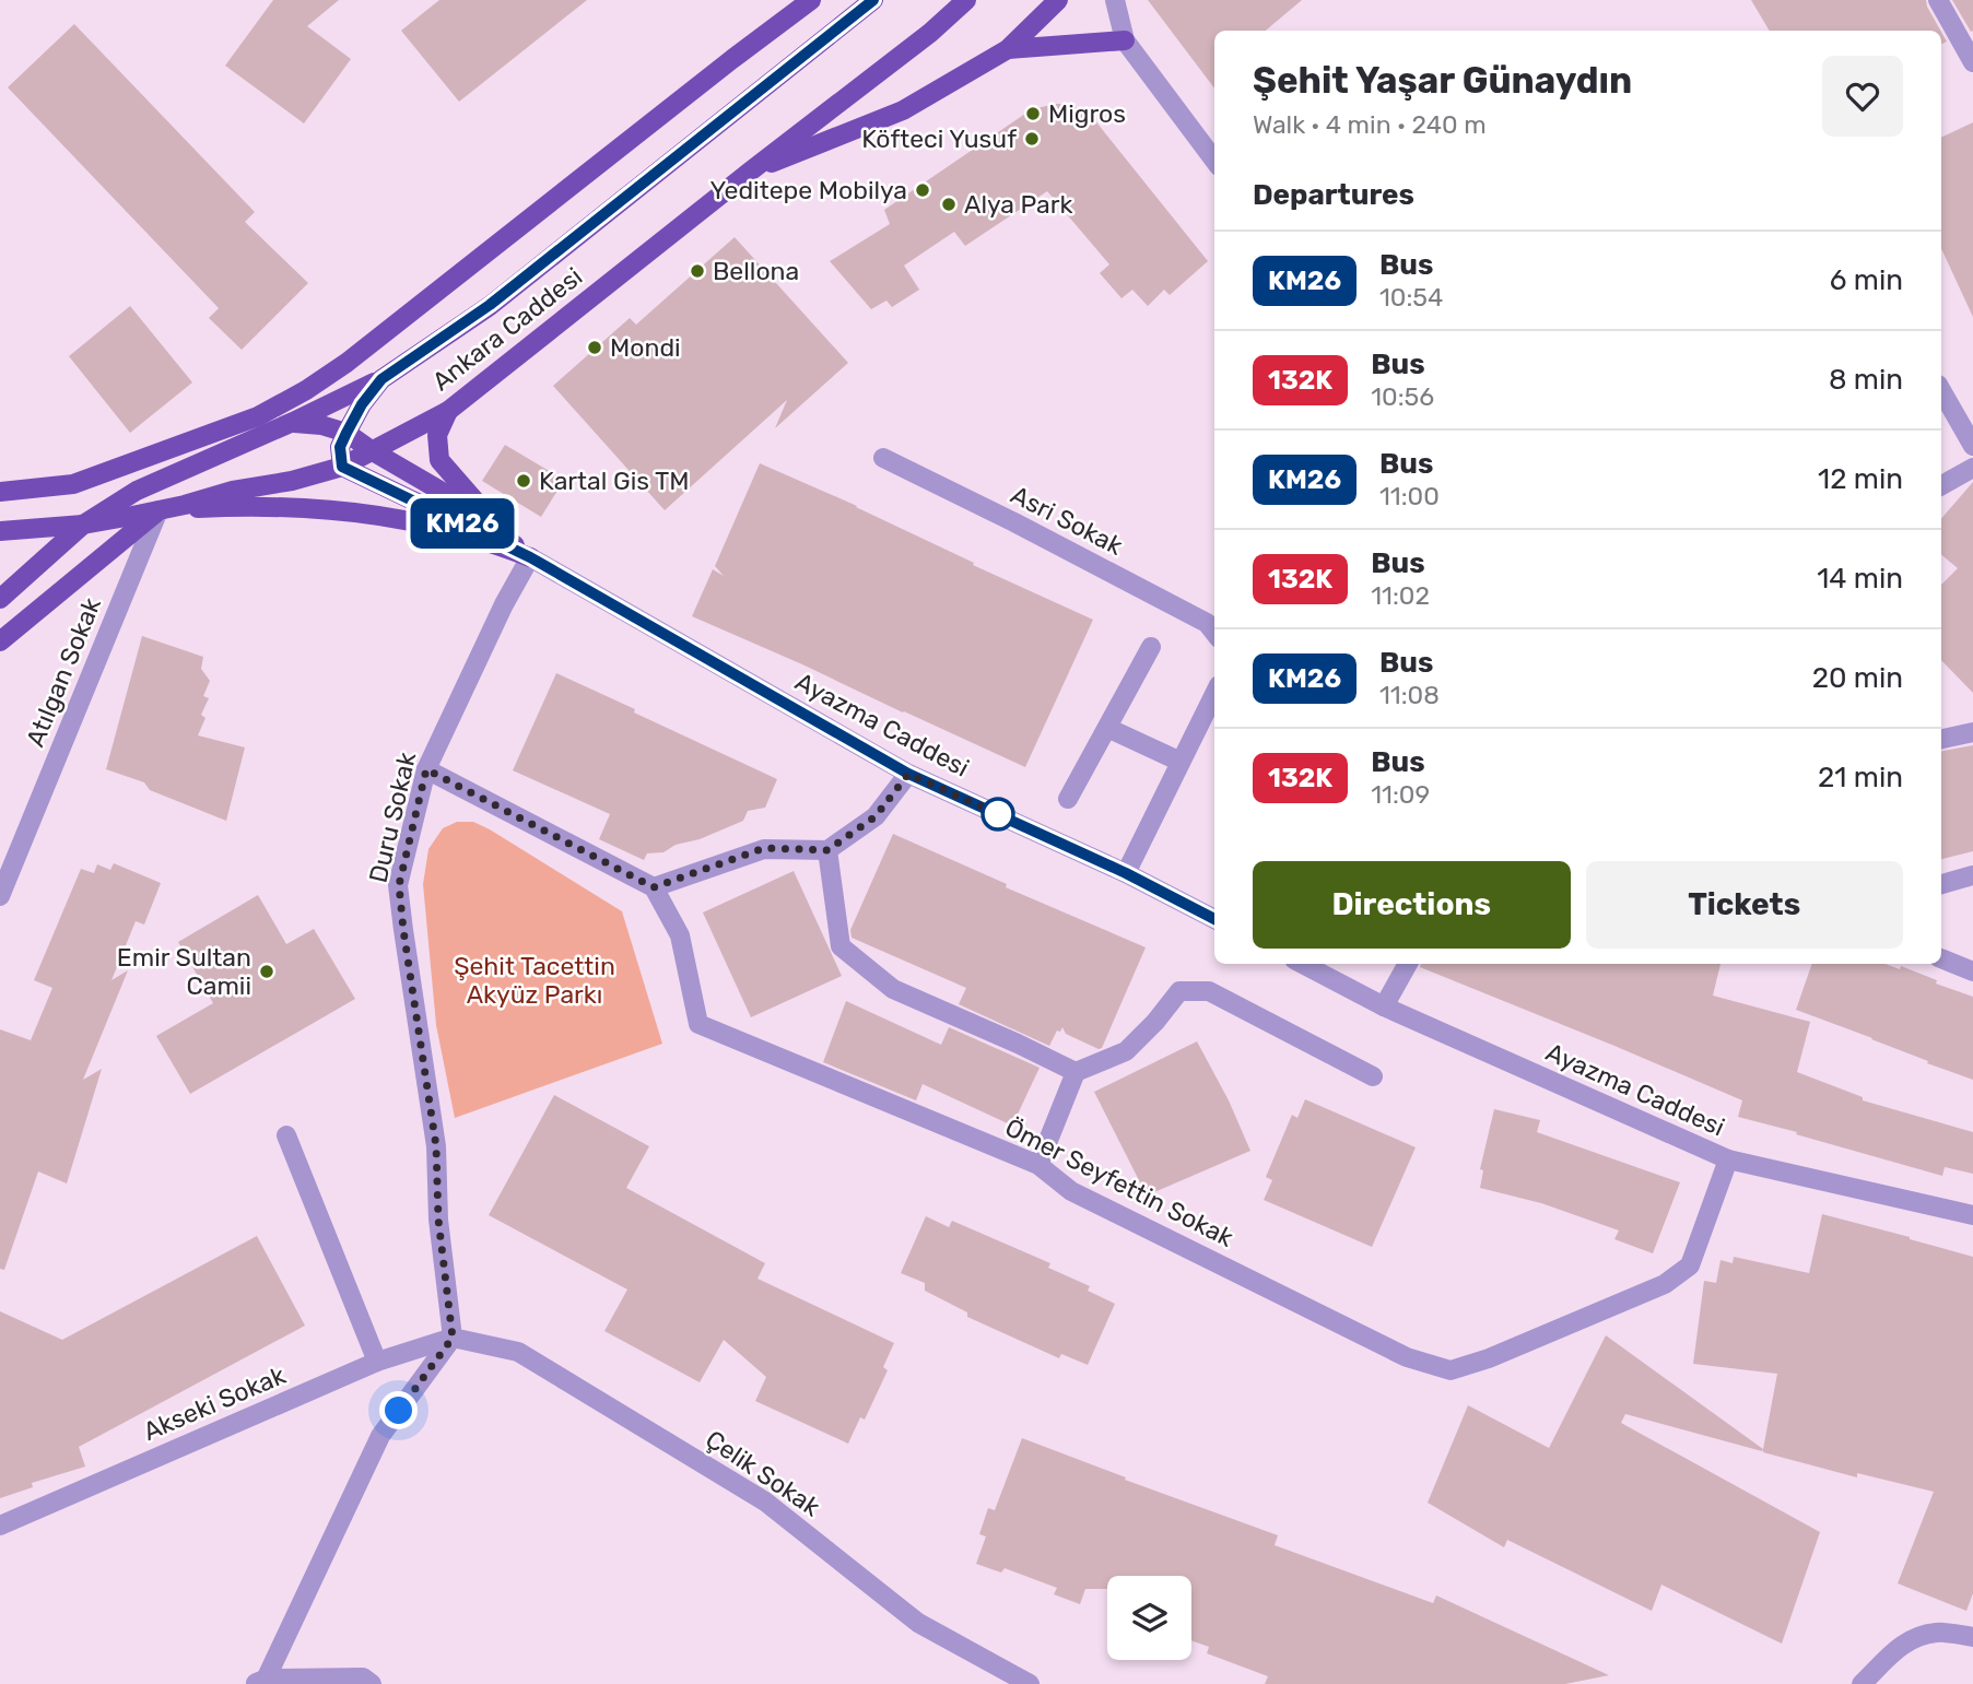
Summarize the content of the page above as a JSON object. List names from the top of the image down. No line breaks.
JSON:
{"streets":{"main road":["Ankara Caddesi"],"street":["Asri Sokak","Atılgan Sokak","Ayazma Caddesi","Duru Sokak","Ömer Seyfettin Sokak","Akseki Sokak","Çelik Sokak"]},"crossings":[["Ankara Caddesi","Atılgan Sokak"],["Ayazma Caddesi","Duru Sokak"],["Ayazma Caddesi","Ömer Seyfettin Sokak"],["Duru Sokak","Akseki Sokak"],["Duru Sokak","Çelik Sokak"],["Akseki Sokak","Çelik Sokak"]],"parks":["Şehit Tacettin Akyüz Parkı"],"places":["Migros","Köfteci Yusuf","Yeditepe Mobilya","Alya Park","Bellona","Mondi","Kartal Gis TM","Emir Sultan Camii"],"lines":["bus line KM26"],"page":{"on_map":"KM26","heading":[["Şehit Yaşar Günaydın","Walk · 4 min · 240 m"],"Departures"],"list":[{"mark":"KM26","name":"Bus","note":"10:54","value":"6 min"},{"mark":"132K","name":"Bus","note":"10:56","value":"8 min"},{"mark":"KM26","name":"Bus","note":"11:00","value":"12 min"},{"mark":"132K","name":"Bus","note":"11:02","value":"14 min"},{"mark":"KM26","name":"Bus","note":"11:08","value":"20 min"},{"mark":"132K","name":"Bus","note":"11:09","value":"21 min"}],"buttons":["Directions","Tickets"]}}
